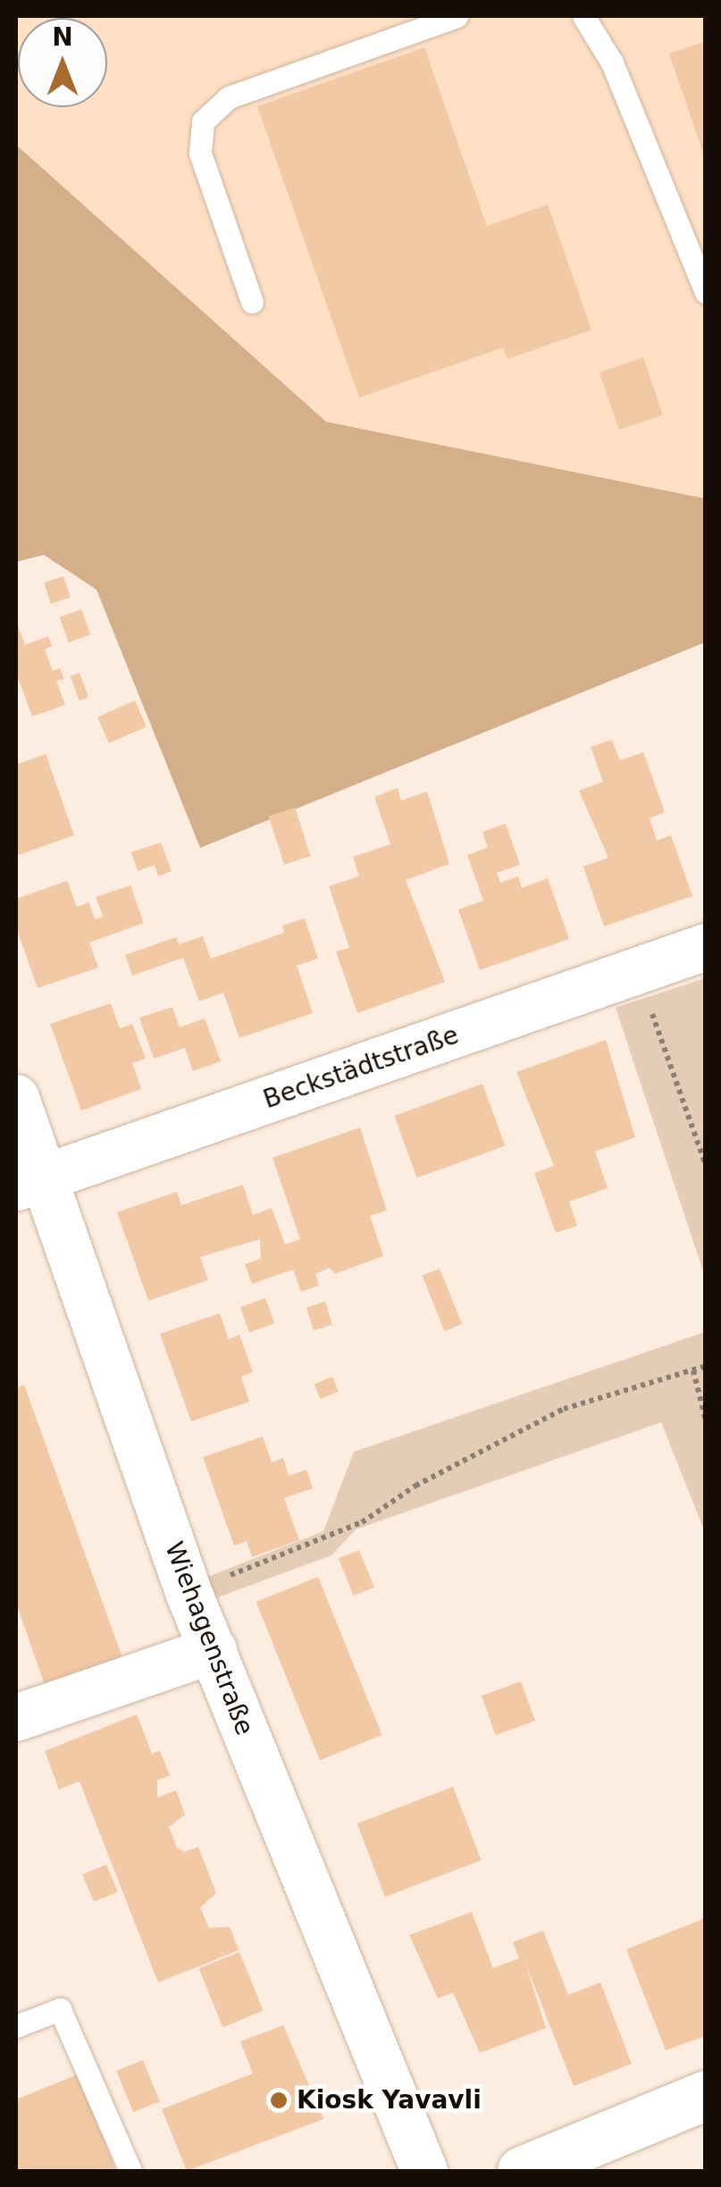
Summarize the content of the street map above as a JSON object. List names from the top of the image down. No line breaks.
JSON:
{"streets":{"street":["Beckstädtstraße","Wiehagenstraße"]},"crossings":[["Beckstädtstraße","Wiehagenstraße"]],"places":["Kiosk Yavavli"],"north":"top"}
